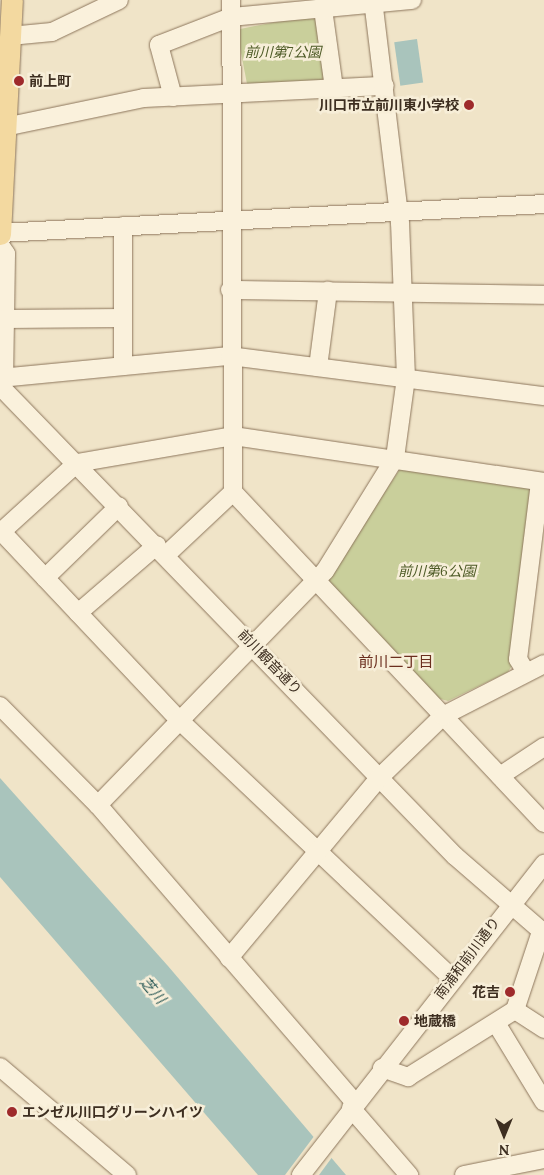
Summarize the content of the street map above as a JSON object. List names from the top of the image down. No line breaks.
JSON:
{"streets":{"street":["前川観音通り","南浦和前川通り"]},"crossings":[["前川観音通り","南浦和前川通り"]],"districts":["前川二丁目"],"water":["芝川"],"parks":["前川第7公園","前川第6公園"],"places":["前上町","川口市立前川東小学校","花吉","地蔵橋","エンゼル川口グリーンハイツ"],"north":"bottom"}
